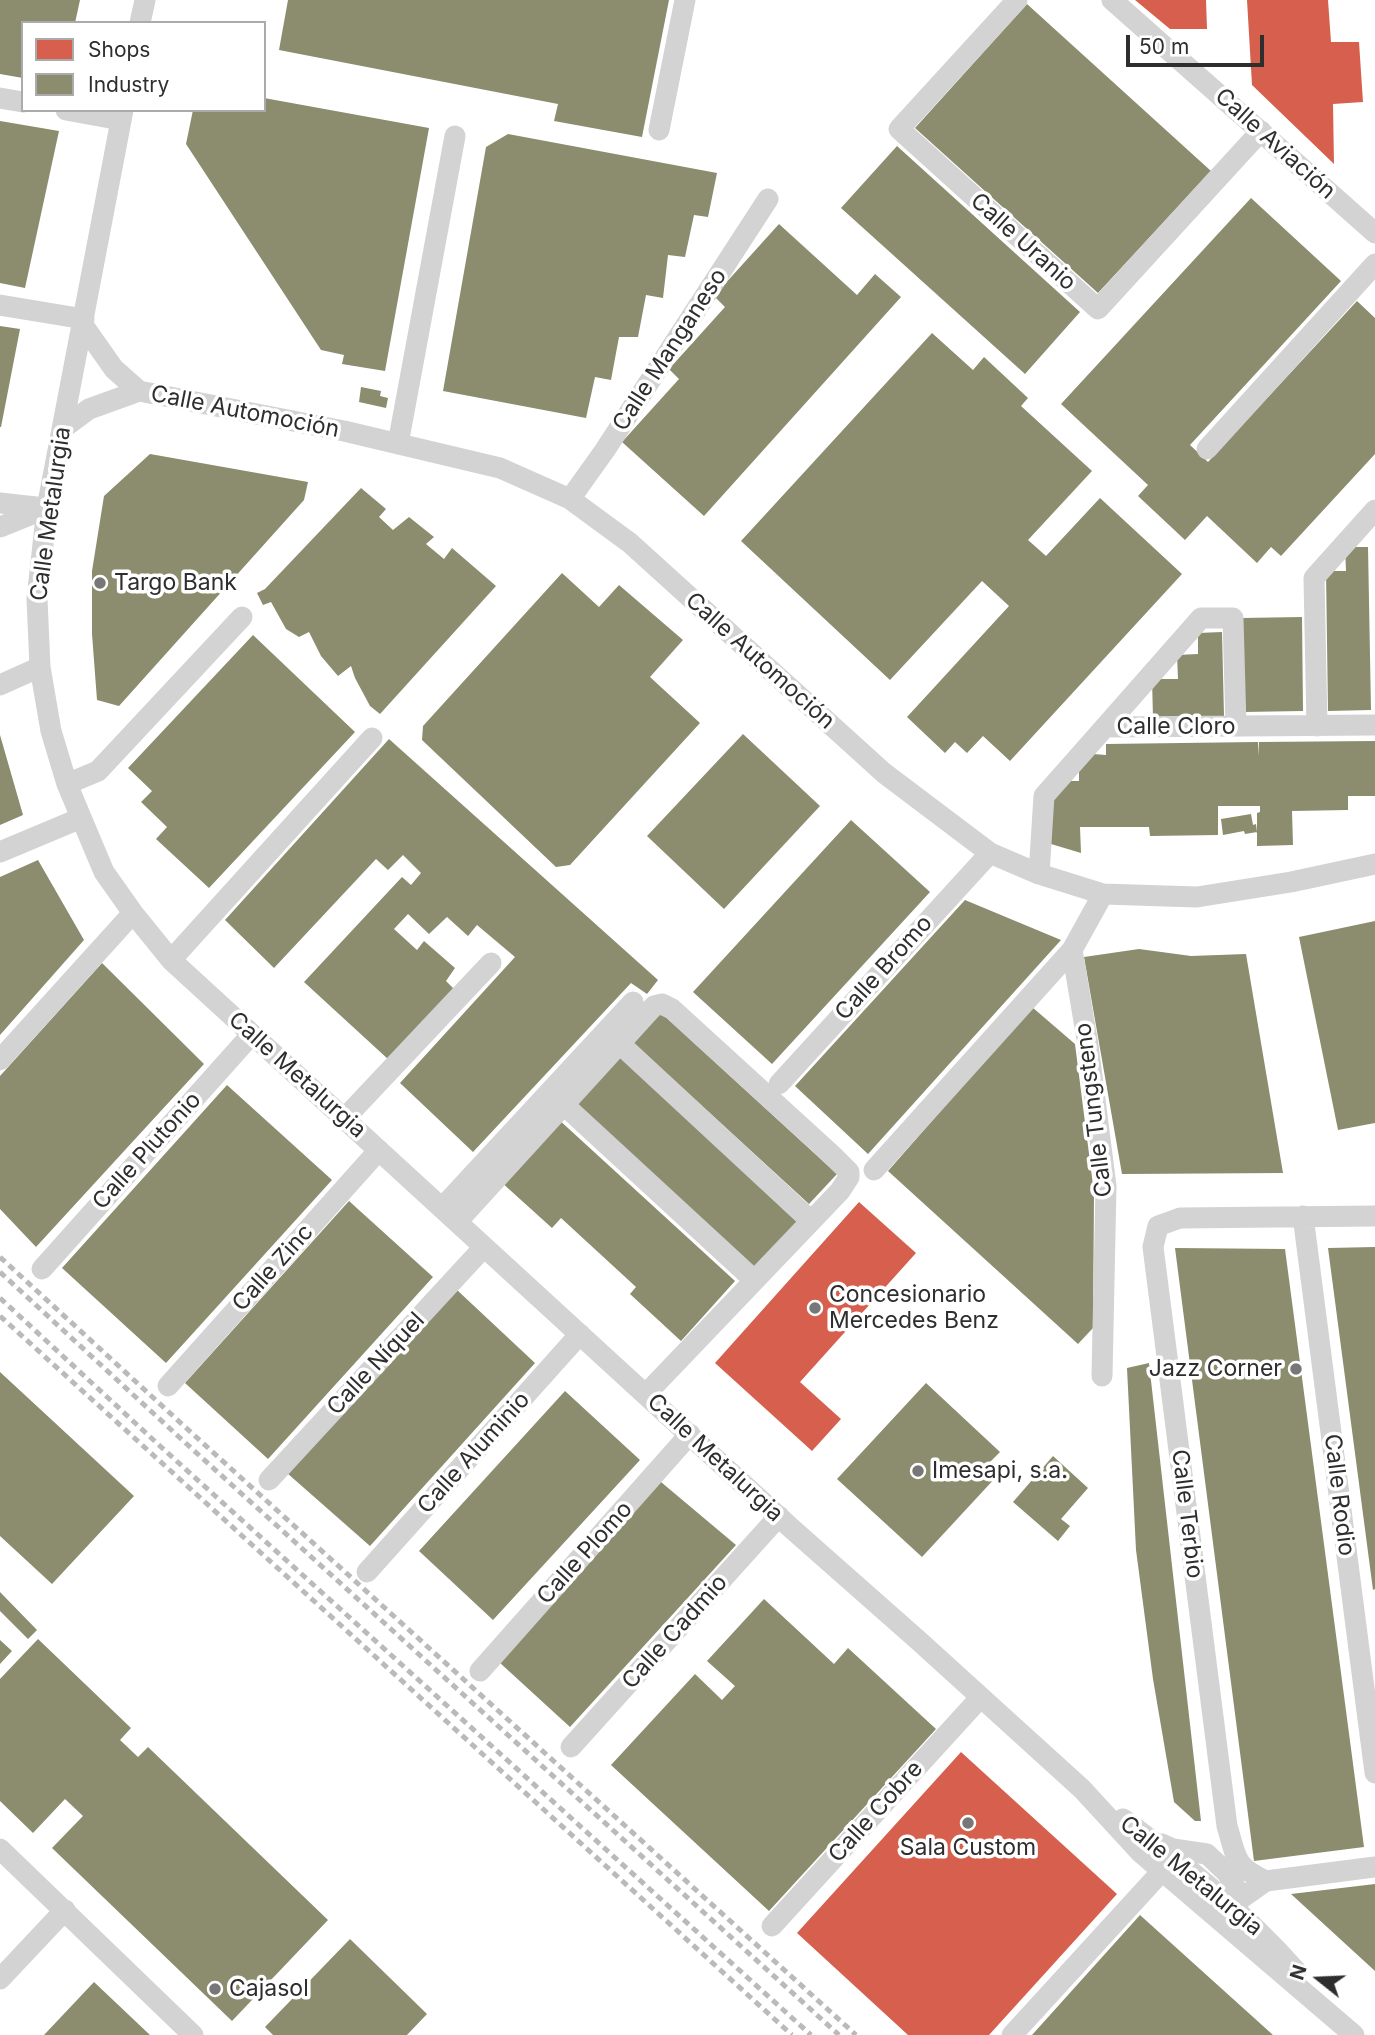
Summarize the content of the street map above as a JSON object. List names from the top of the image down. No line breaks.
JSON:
{"streets":{"street":["Calle Aviación","Calle Uranio","Calle Manganeso","Calle Automoción","Calle Metalurgia","Calle Cloro","Calle Bromo","Calle Tungsteno","Calle Plutonio","Calle Zinc","Calle Níquel","Calle Aluminio","Calle Rodio","Calle Terbio","Calle Plomo","Calle Cadmio","Calle Cobre"]},"crossings":[["Calle Aviación","Calle Uranio"],["Calle Manganeso","Calle Automoción"],["Calle Automoción","Calle Cloro"],["Calle Automoción","Calle Bromo"],["Calle Metalurgia","Calle Plutonio"],["Calle Metalurgia","Calle Zinc"],["Calle Metalurgia","Calle Níquel"],["Calle Metalurgia","Calle Aluminio"],["Calle Metalurgia","Calle Plomo"],["Calle Metalurgia","Calle Cadmio"],["Calle Metalurgia","Calle Cobre"],["Calle Rodio","Calle Terbio"]],"places":["Targo Bank","Concesionario Mercedes Benz","Jazz Corner","Imesapi, s.a.","Sala Custom","Cajasol"],"legend":["Shops","Industry"],"scale_bar":"50 m","north":"left"}
